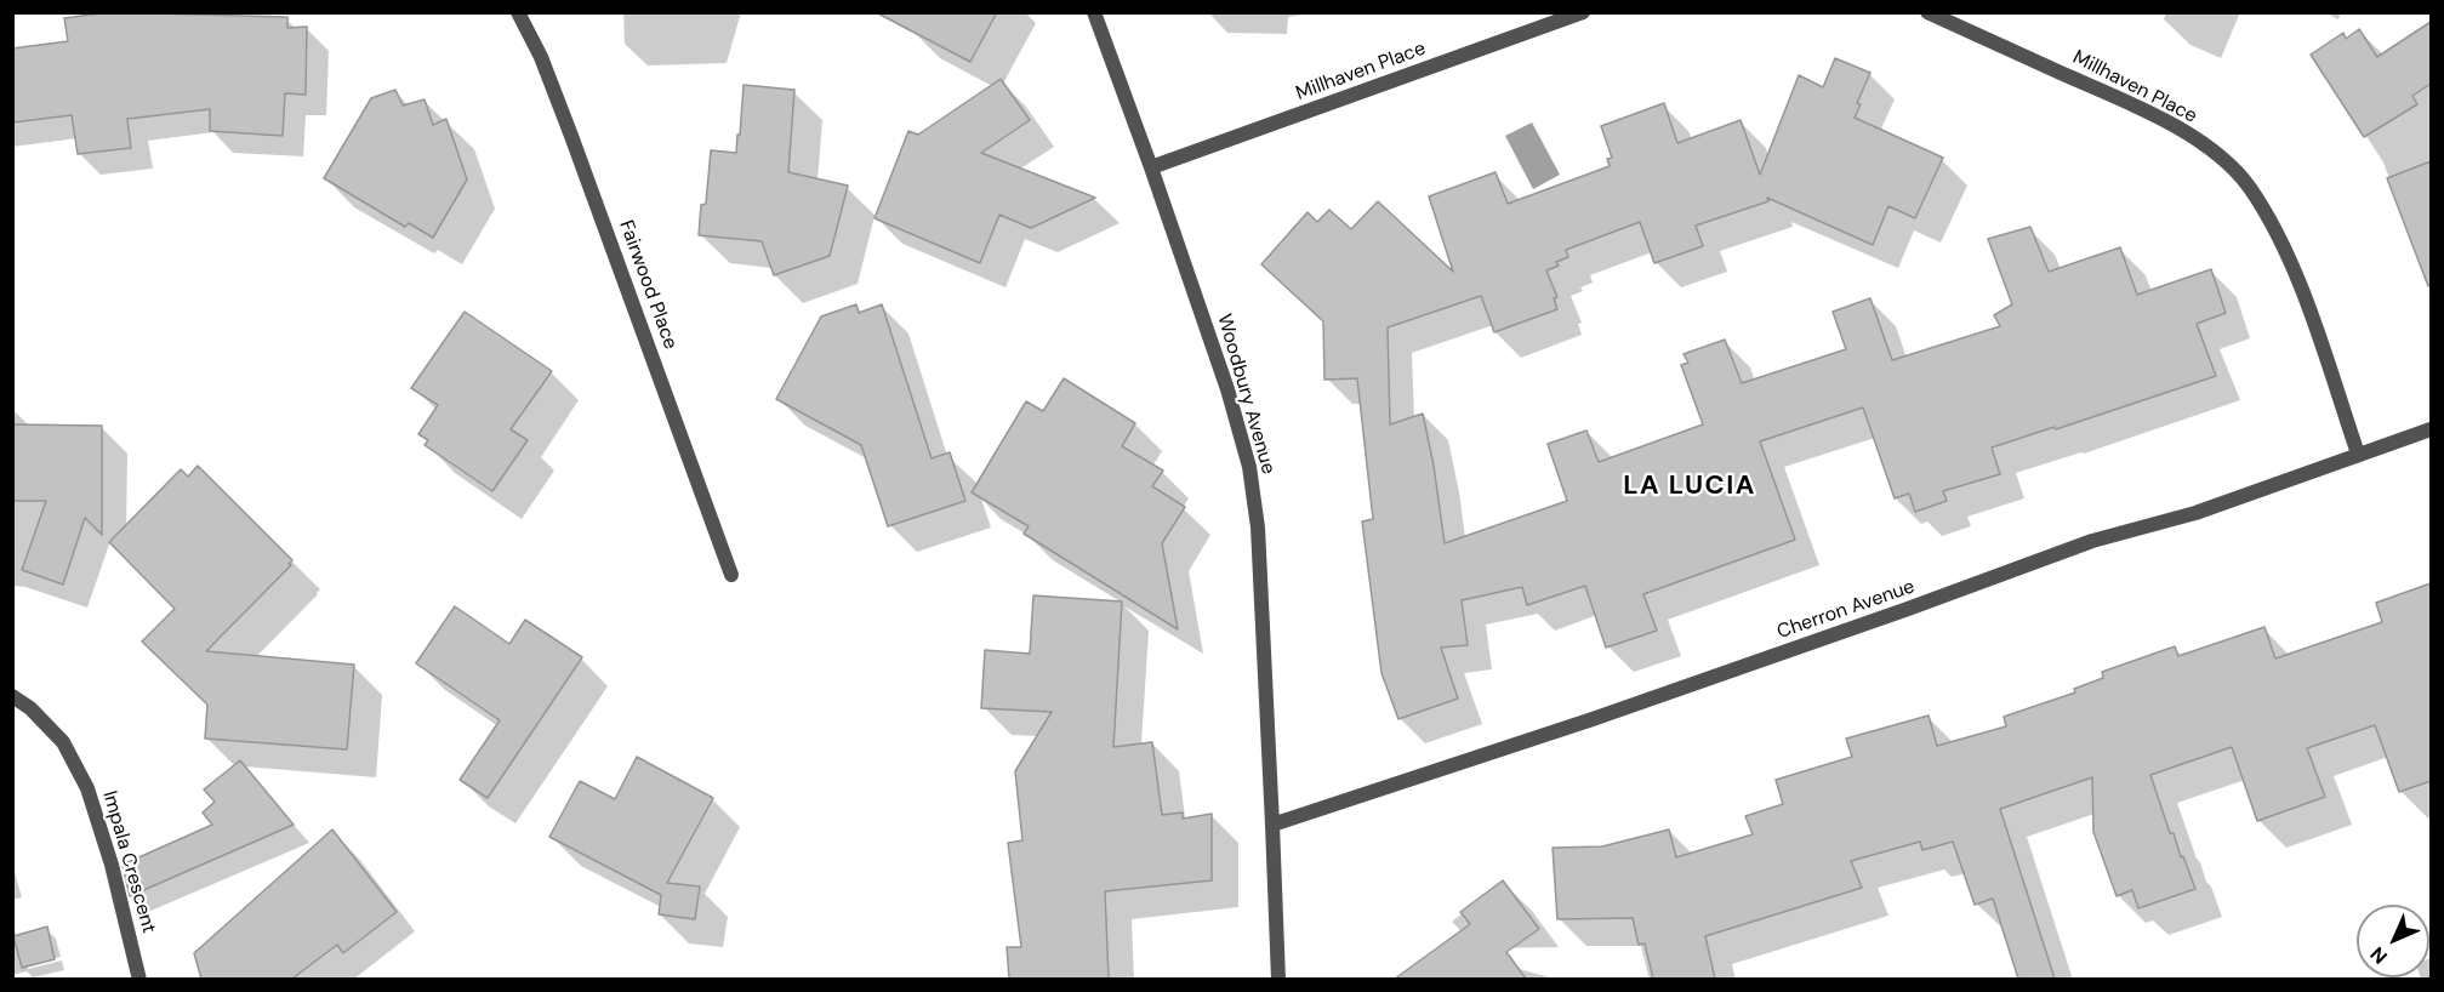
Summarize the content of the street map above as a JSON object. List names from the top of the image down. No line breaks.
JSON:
{"streets":{"street":["Millhaven Place","Fairwood Place","Woodbury Avenue","Cherron Avenue","Impala Crescent"]},"crossings":[["Millhaven Place","Woodbury Avenue"],["Millhaven Place","Cherron Avenue"],["Woodbury Avenue","Cherron Avenue"]],"districts":["LA LUCIA"],"north":"bottom left"}
